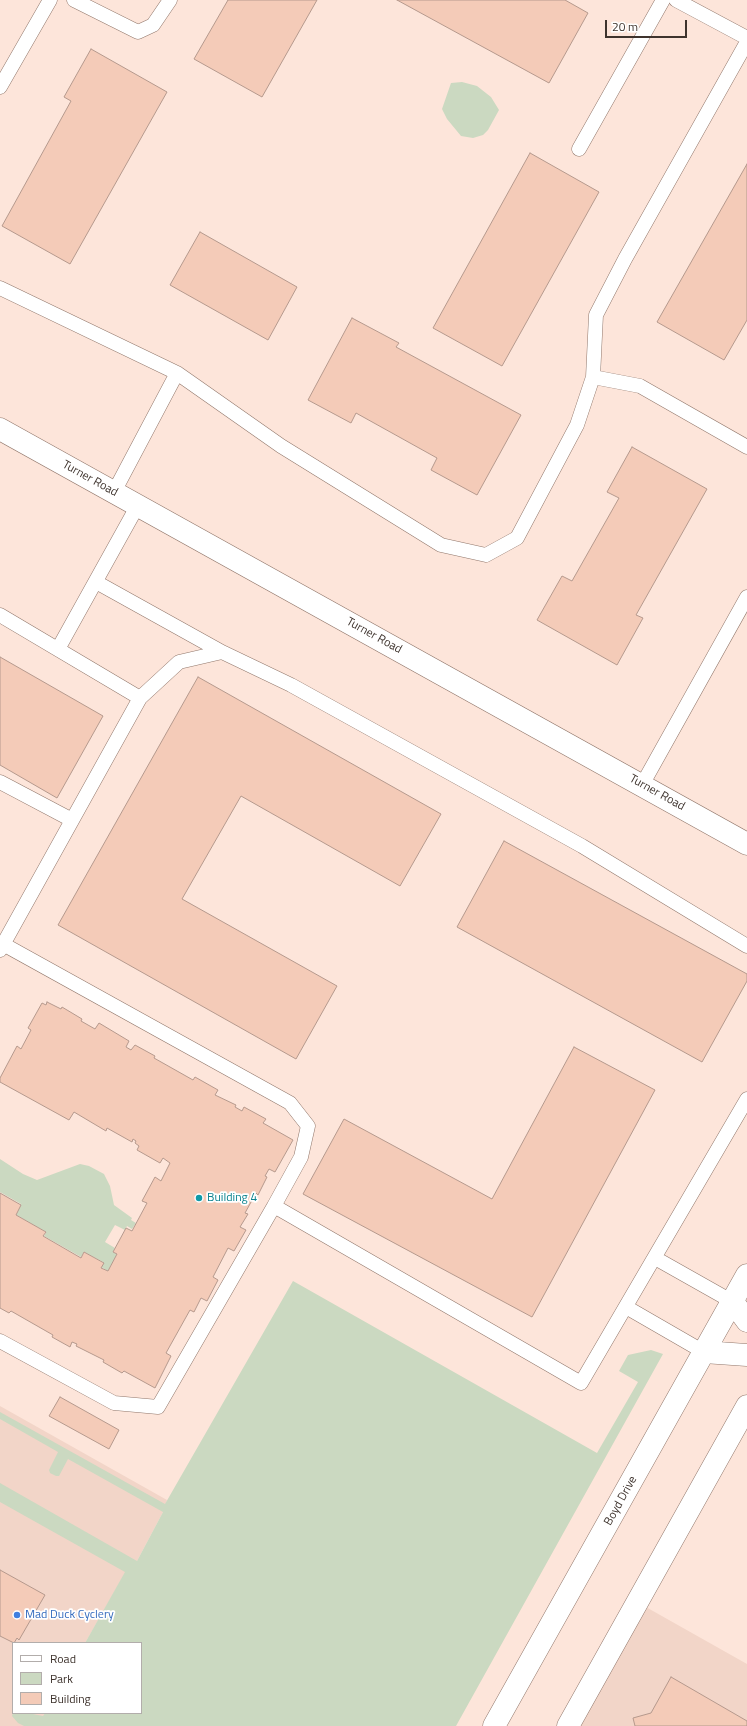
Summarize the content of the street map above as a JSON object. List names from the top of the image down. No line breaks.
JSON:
{"streets":{"street":["Turner Road","Boyd Drive"]},"places":["Building 4","Mad Duck Cyclery"],"legend":["Road","Park","Building"],"scale_bar":"20 m"}
